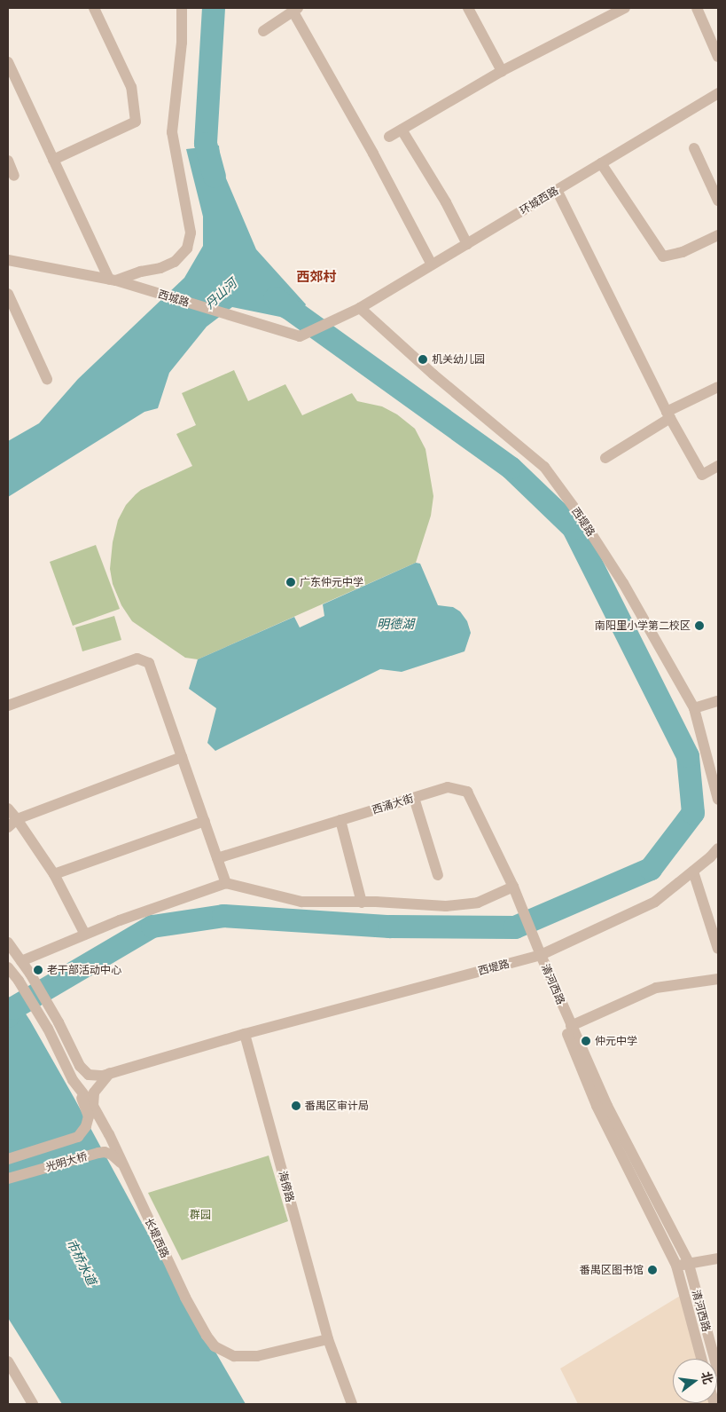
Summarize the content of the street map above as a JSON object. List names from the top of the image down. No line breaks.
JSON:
{"streets":{"street":["环城西路","西城路","西堤路","西涌大街","清河西路","光明大桥","海傍路","长堤西路"]},"crossings":[["环城西路","西城路"],["环城西路","西堤路"],["西城路","西堤路"],["西堤路","清河西路"],["西堤路","光明大桥"],["西堤路","海傍路"],["光明大桥","长堤西路"],["海傍路","长堤西路"]],"districts":["西郊村"],"water":["丹山河","明德湖","市桥水道"],"parks":["群园"],"places":["机关幼儿园","广东仲元中学","南阳里小学第二校区","老干部活动中心","仲元中学","番禺区审计局","番禺区图书馆"],"north":"right"}
